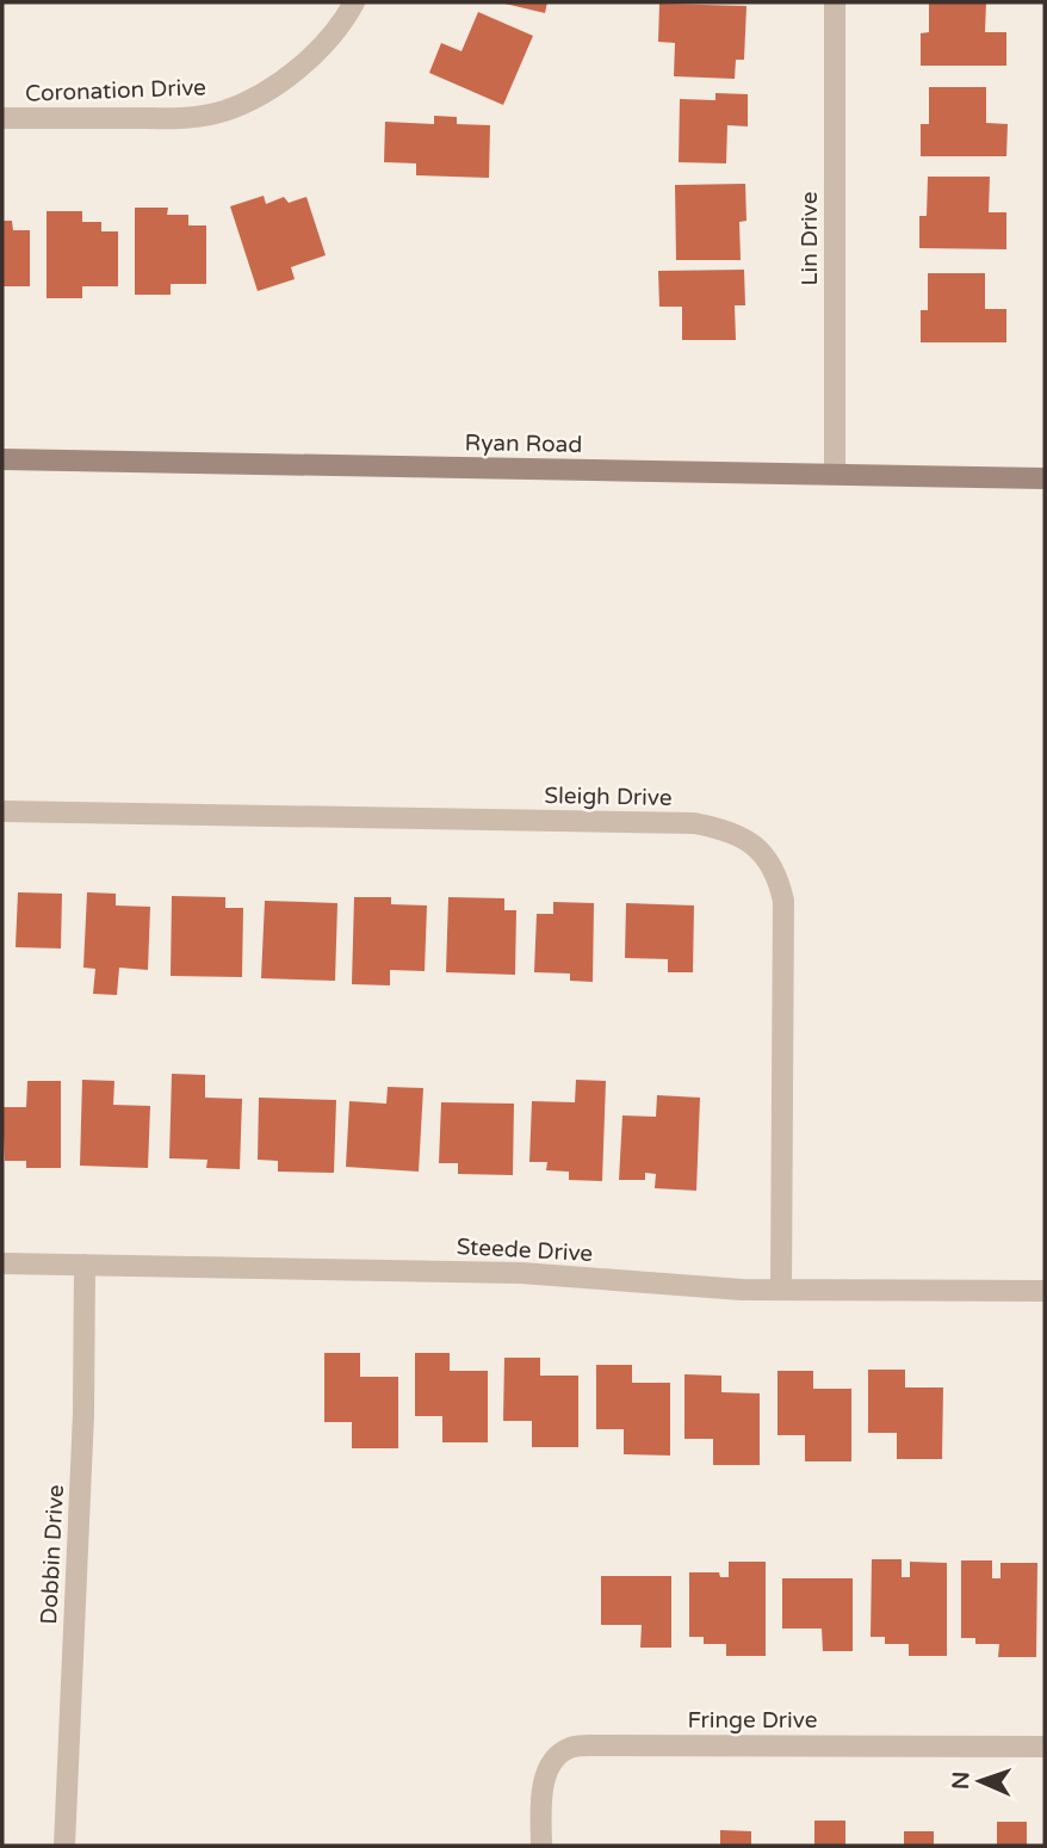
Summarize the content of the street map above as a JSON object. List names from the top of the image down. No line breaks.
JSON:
{"streets":{"main road":["Ryan Road"],"street":["Coronation Drive","Lin Drive","Sleigh Drive","Steede Drive","Dobbin Drive","Fringe Drive"]},"crossings":[["Lin Drive","Ryan Road"],["Sleigh Drive","Steede Drive"],["Steede Drive","Dobbin Drive"]],"north":"left"}
